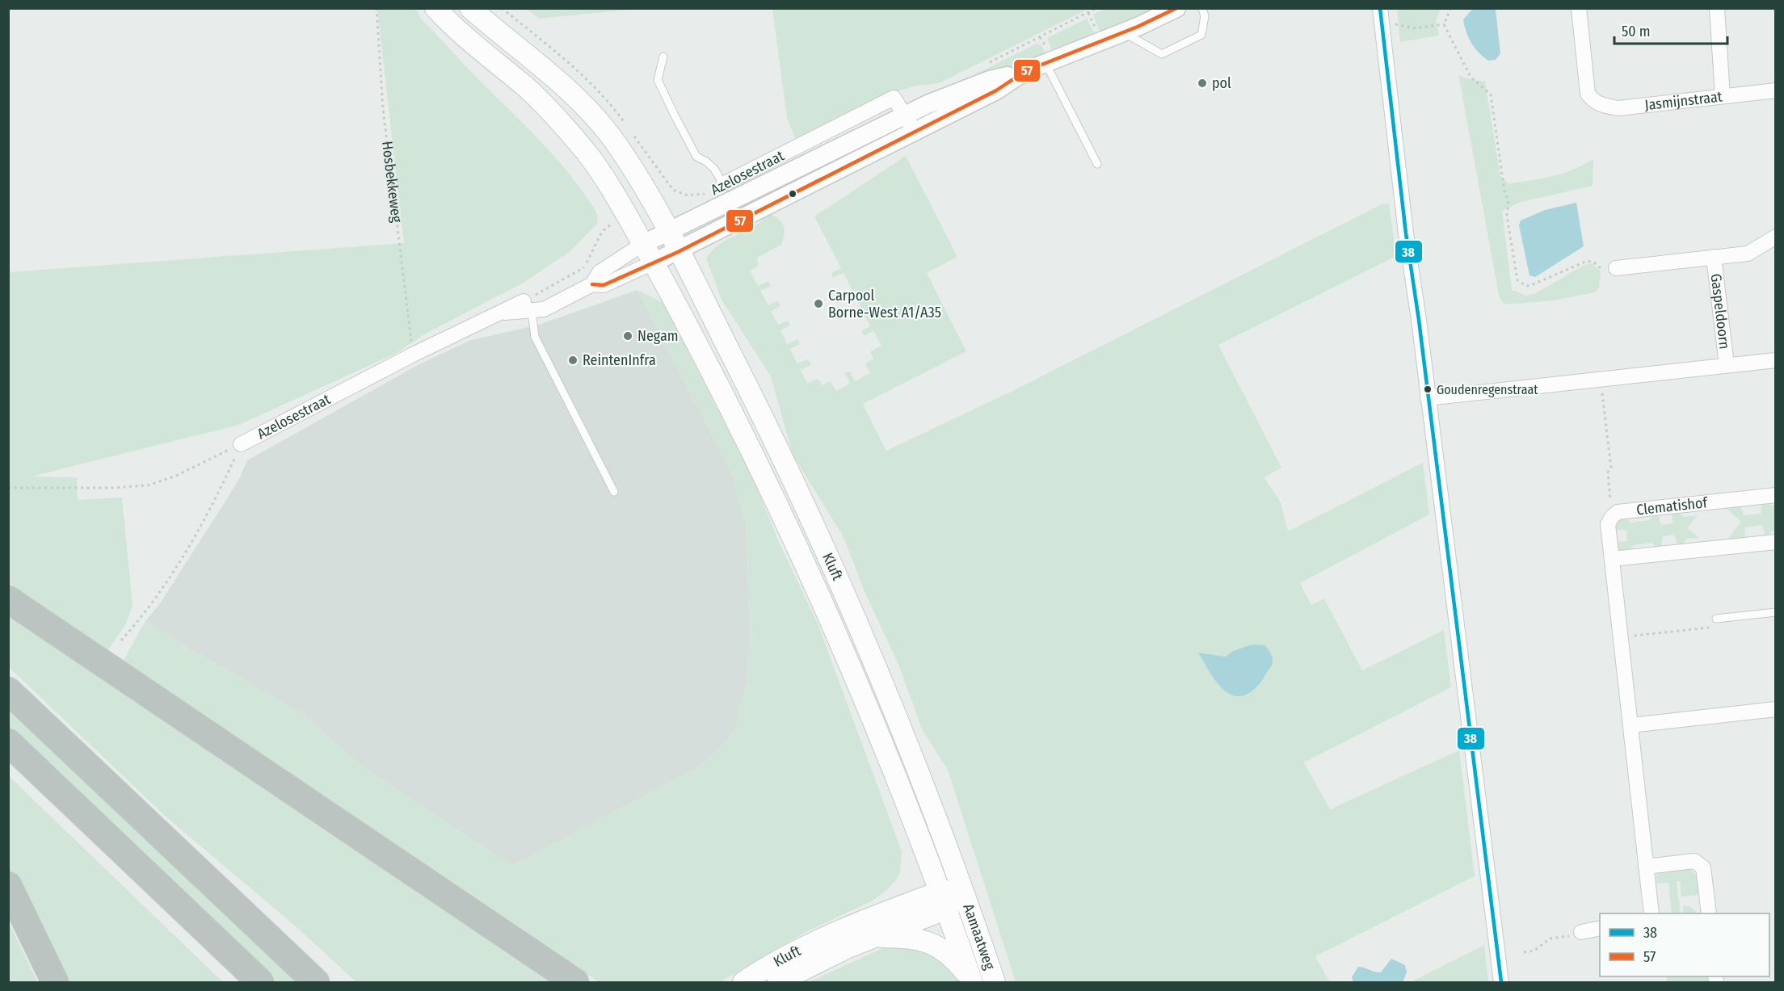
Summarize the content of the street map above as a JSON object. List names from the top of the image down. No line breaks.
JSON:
{"streets":{"main road":["Kluft","Aamaatweg"],"street":["Jasmijnstraat","Azelosestraat","Gaspeldoorn","Clematishof"],"path":["Hosbekkeweg"]},"crossings":[["Azelosestraat","Hosbekkeweg"],["Azelosestraat","Kluft"],["Kluft","Aamaatweg"]],"places":["pol","Carpool Borne-West A1/A35","Negam","ReintenInfra","Goudenregenstraat"],"lines":["transit line 38","transit line 57"],"legend":["38","57"],"scale_bar":"50 m"}
